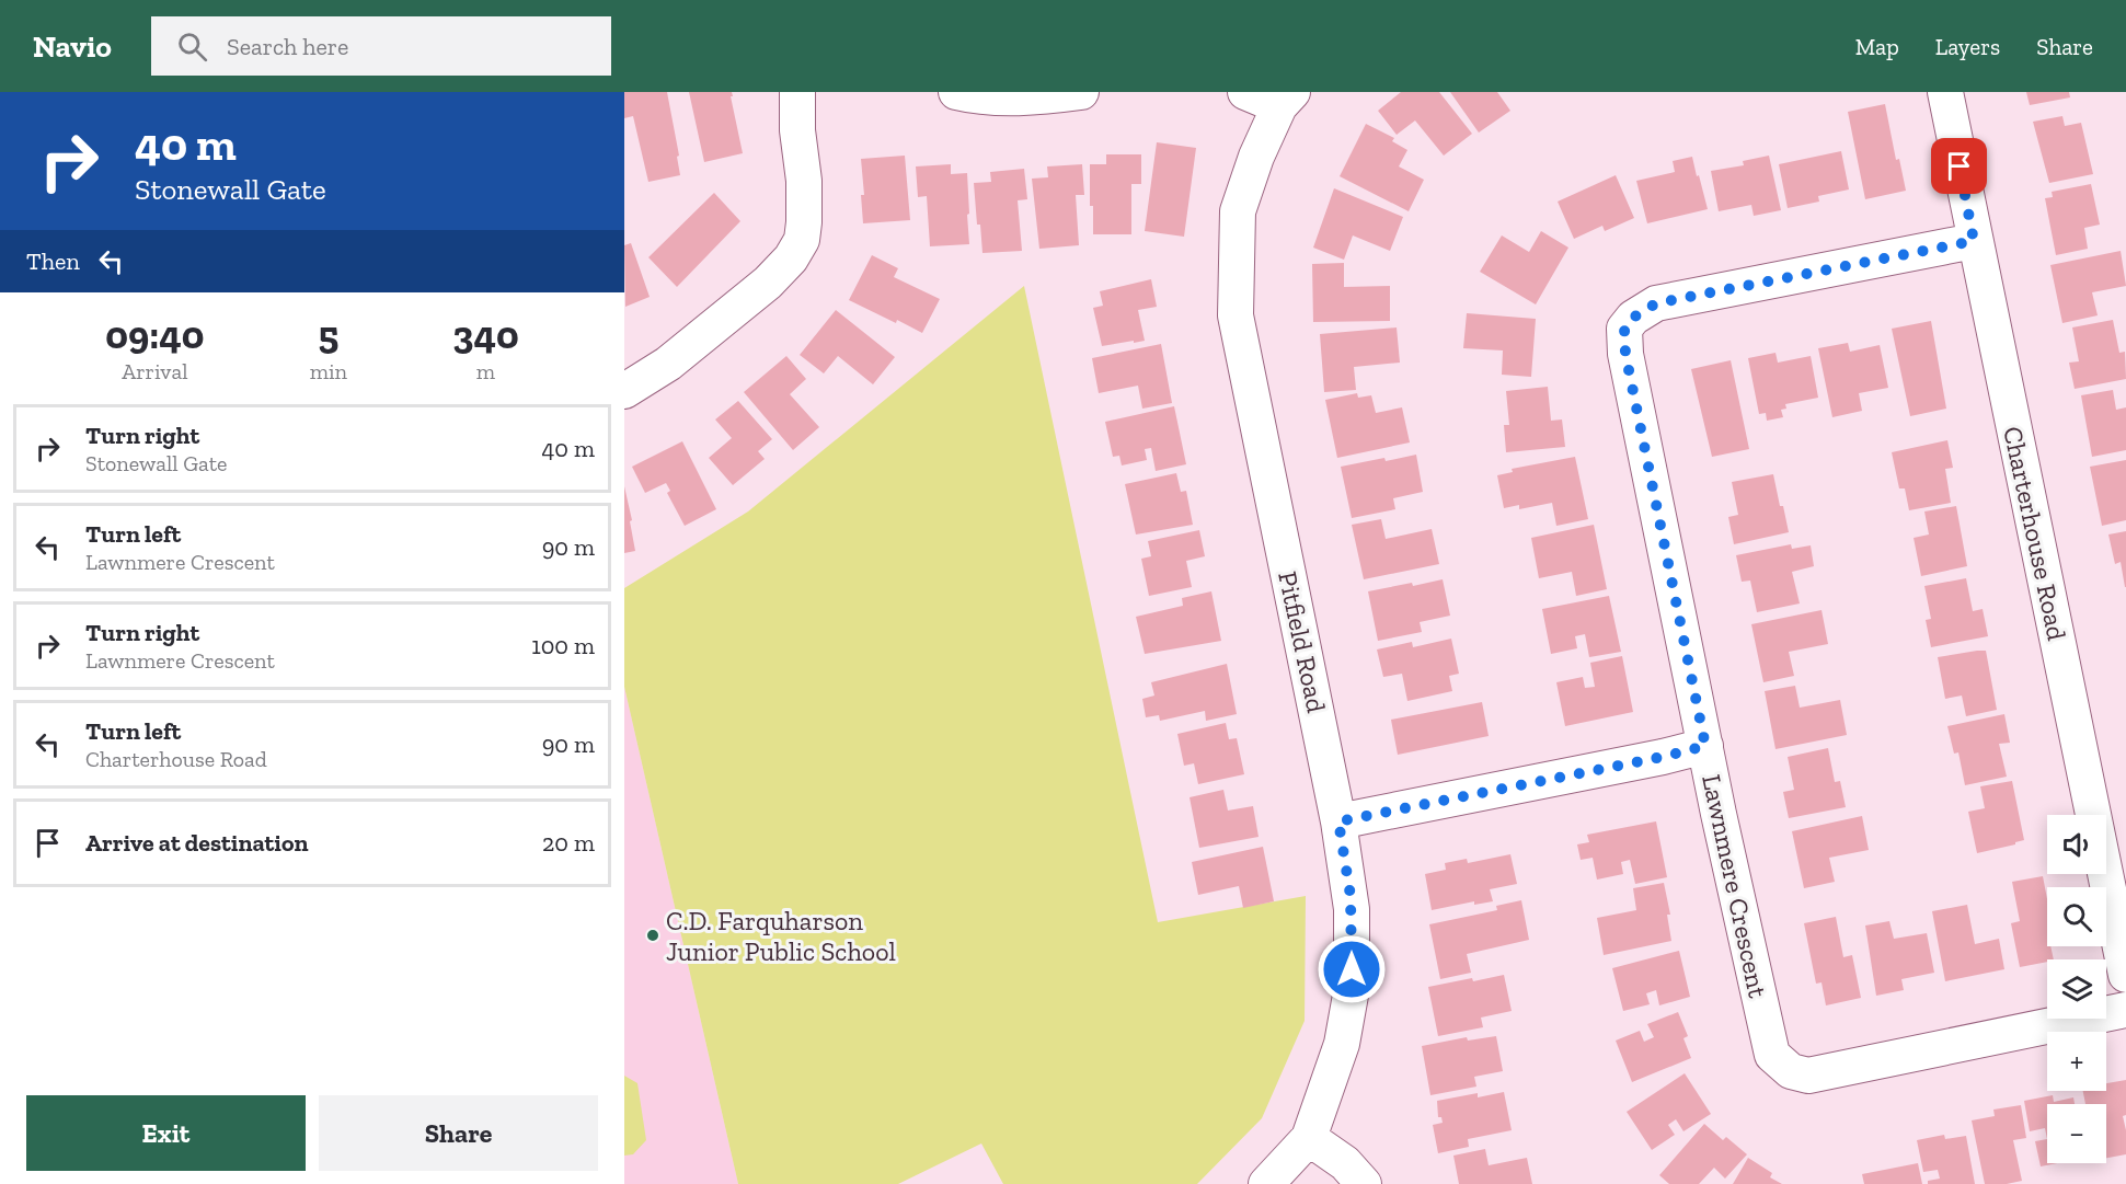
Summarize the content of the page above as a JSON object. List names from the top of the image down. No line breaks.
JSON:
{"streets":{"street":["Charterhouse Road","Pitfield Road","Lawnmere Crescent"]},"crossings":[["Charterhouse Road","Lawnmere Crescent"]],"places":["C.D. Farquharson Junior Public School"],"page":{"header":"Navio","search":"Search here","nav":["Map","Layers","Share"],"turn":["40 m","Stonewall Gate"],"then":"Then","eta":["09:40","Arrival","5","min","340","m"],"list":[{"name":"Turn right","note":"Stonewall Gate","value":"40 m"},{"name":"Turn left","note":"Lawnmere Crescent","value":"90 m"},{"name":"Turn right","note":"Lawnmere Crescent","value":"100 m"},{"name":"Turn left","note":"Charterhouse Road","value":"90 m"},{"name":"Arrive at destination","value":"20 m"}],"map_buttons":["+","−"],"buttons":["Exit","Share"]}}
